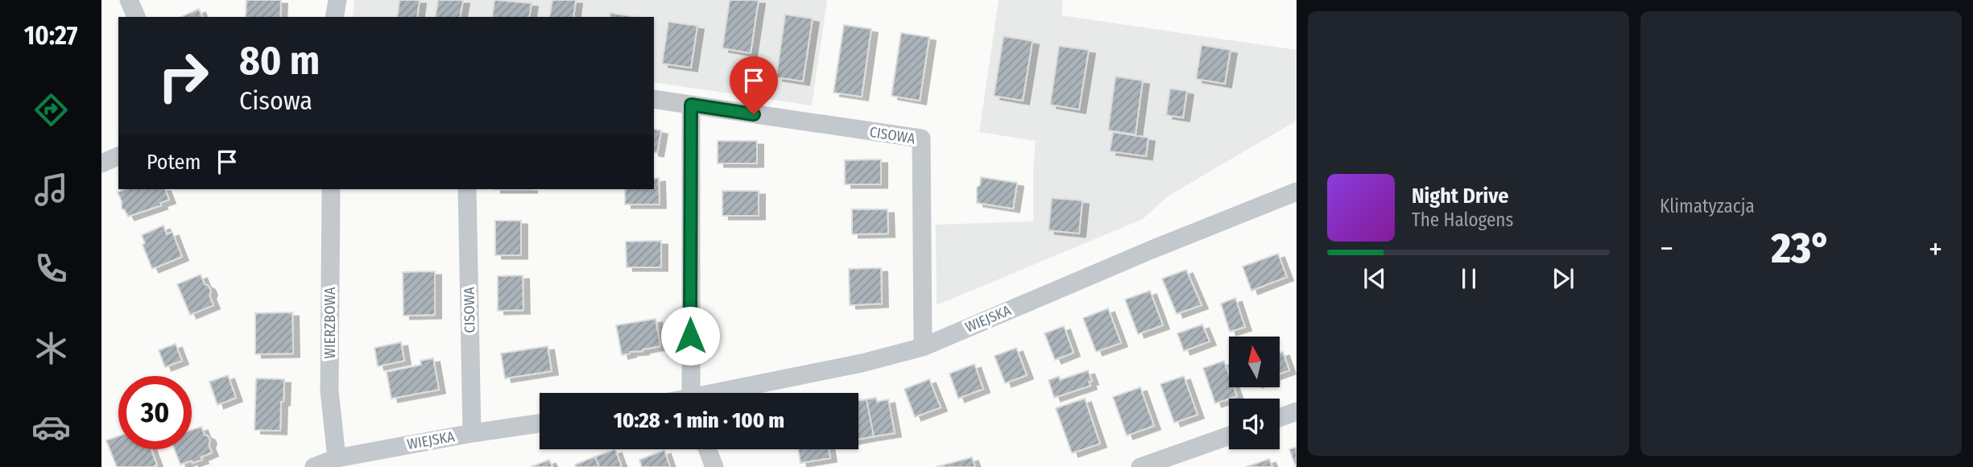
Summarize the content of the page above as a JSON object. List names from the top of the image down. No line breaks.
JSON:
{"streets":{"street":["CISOWA","WIEJSKA","WIERZBOWA"]},"crossings":[["CISOWA","WIEJSKA"],["WIEJSKA","WIERZBOWA"]],"north":"top","page":{"tabs":"10:27","tile":"Klimatyzacja","turn":["80 m","Cisowa"],"then":"Potem","song":["Night Drive","The Halogens"],"heat":["−","23°","+"],"limit":"30","trip":"10:28 · 1 min · 100 m"}}
